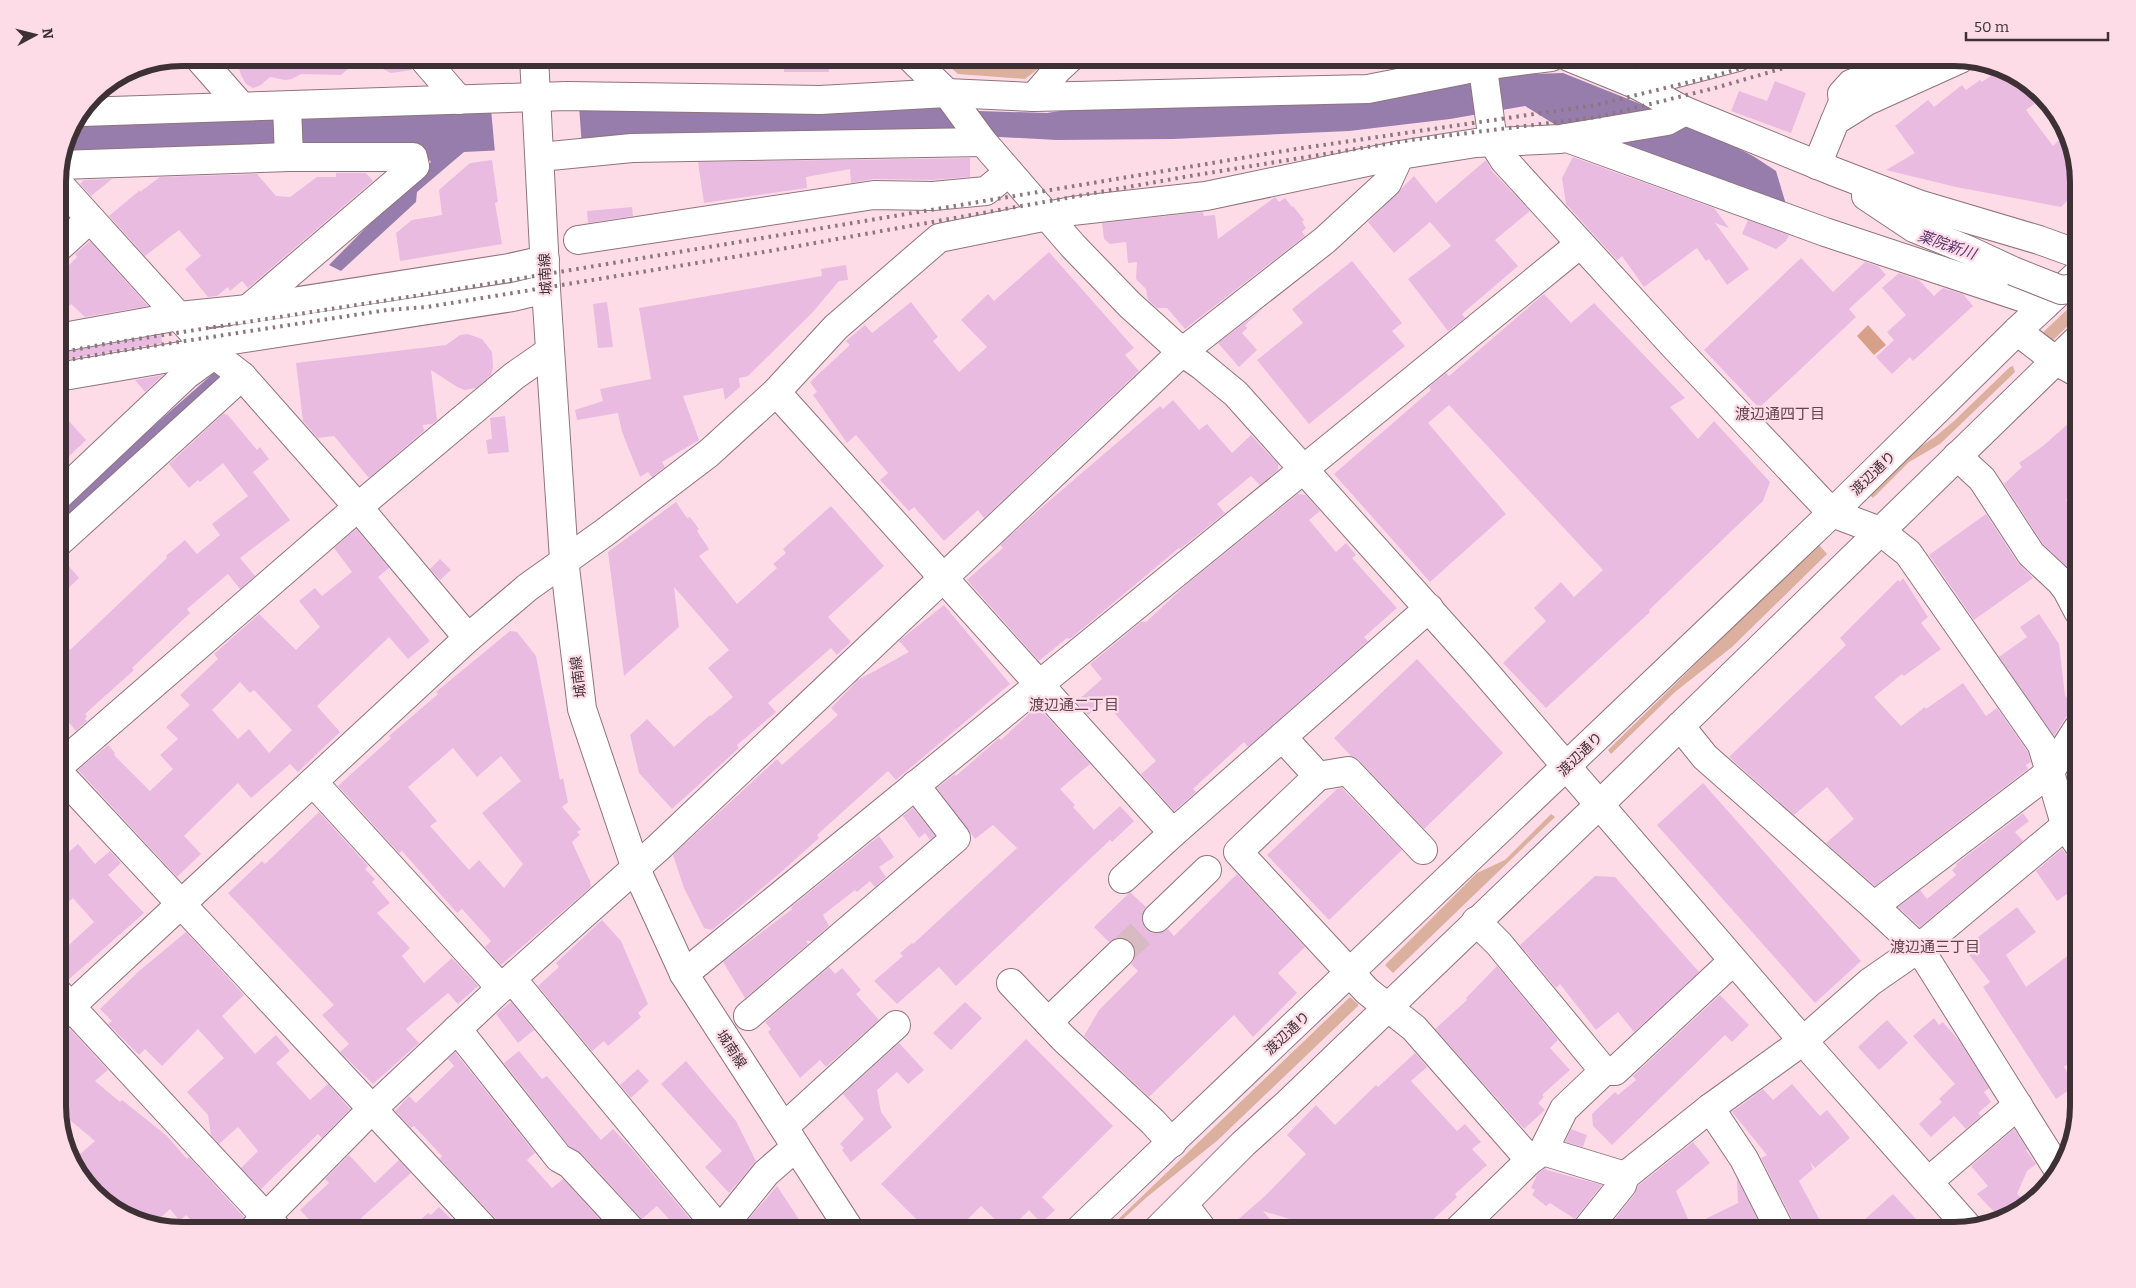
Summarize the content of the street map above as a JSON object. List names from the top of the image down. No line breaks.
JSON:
{"streets":{"street":["城南線","渡辺通り"]},"districts":["渡辺通四丁目","渡辺通二丁目","渡辺通三丁目"],"water":["薬院新川"],"scale_bar":"50 m","north":"right"}
